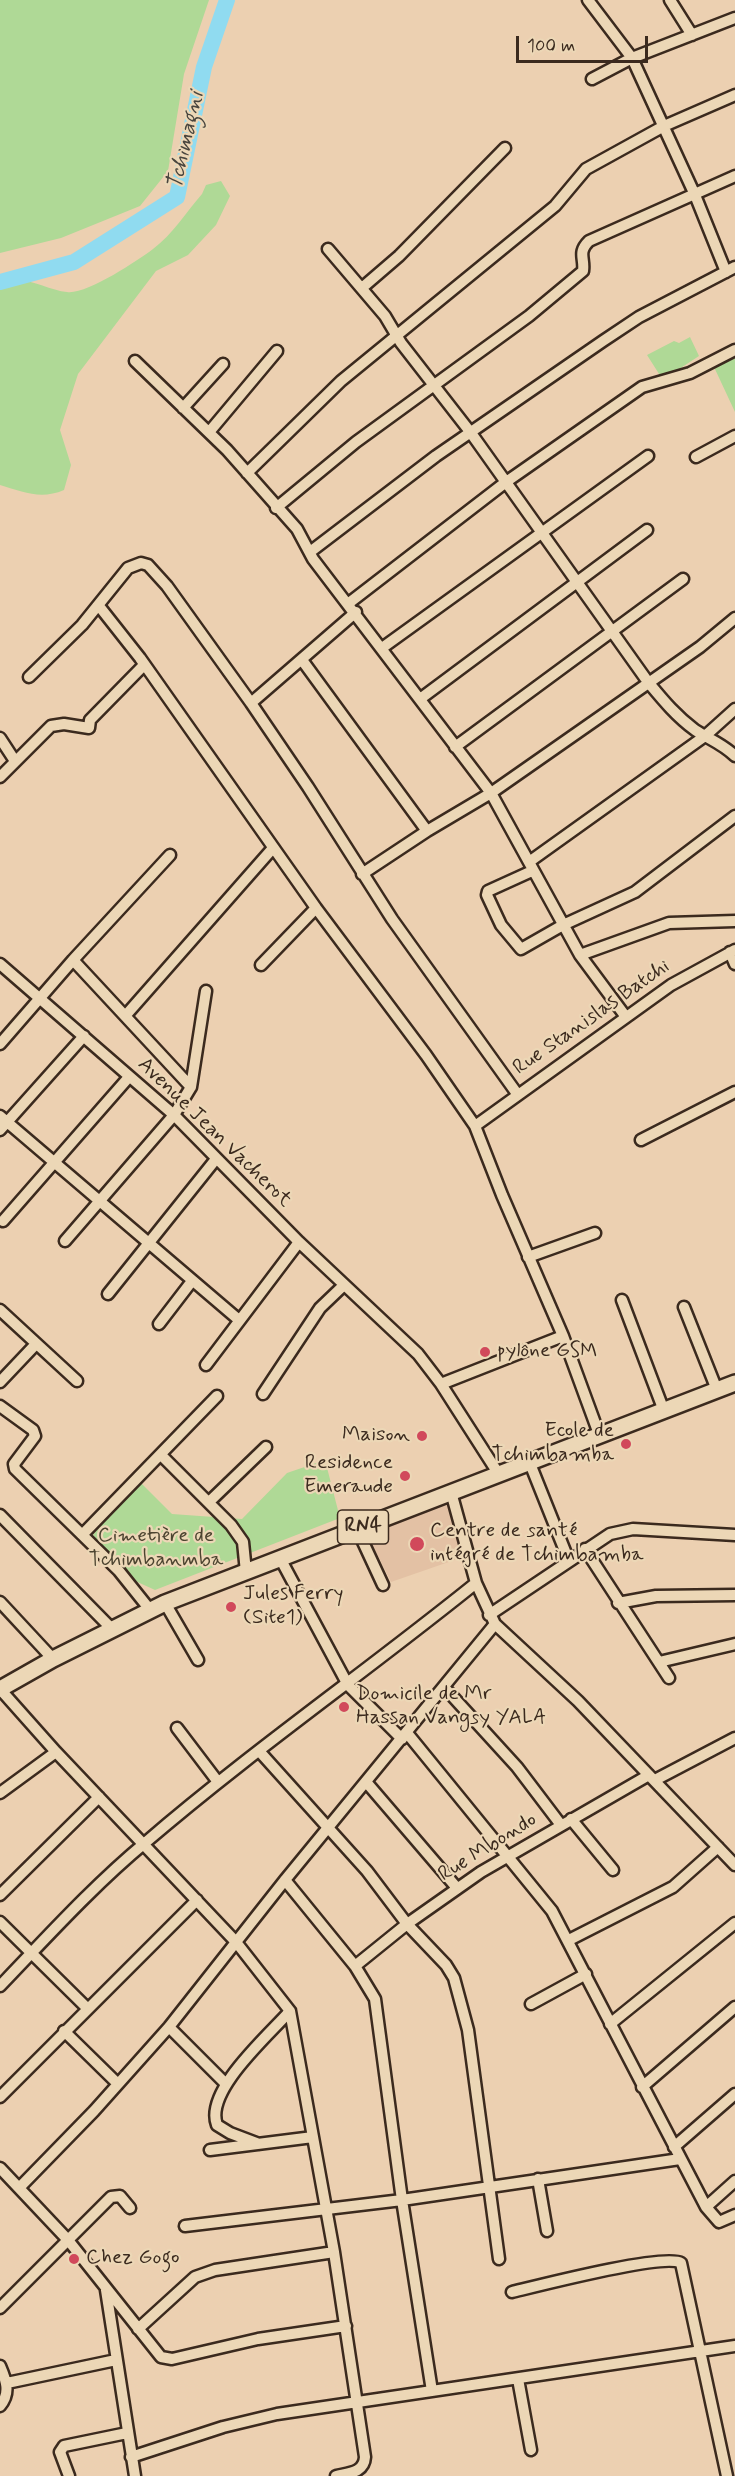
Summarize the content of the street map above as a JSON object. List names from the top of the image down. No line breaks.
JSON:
{"streets":{"highway":["RN4"],"street":["Rue Stanislas Batchi","Avenue Jean Vacherot","Rue Mbondo"]},"water":["Tchimagni"],"parks":["Cimetière de Tchimbanmba"],"places":["pylône GSM","Maison","Ecole de Tchimbamba","Residence Emeraude","Centre de santé intégré de Tchimbamba","Jules Ferry (Site1)","Domicile de Mr Hassan Vangsy YALA","Chez Gogo"],"scale_bar":"100 m"}
